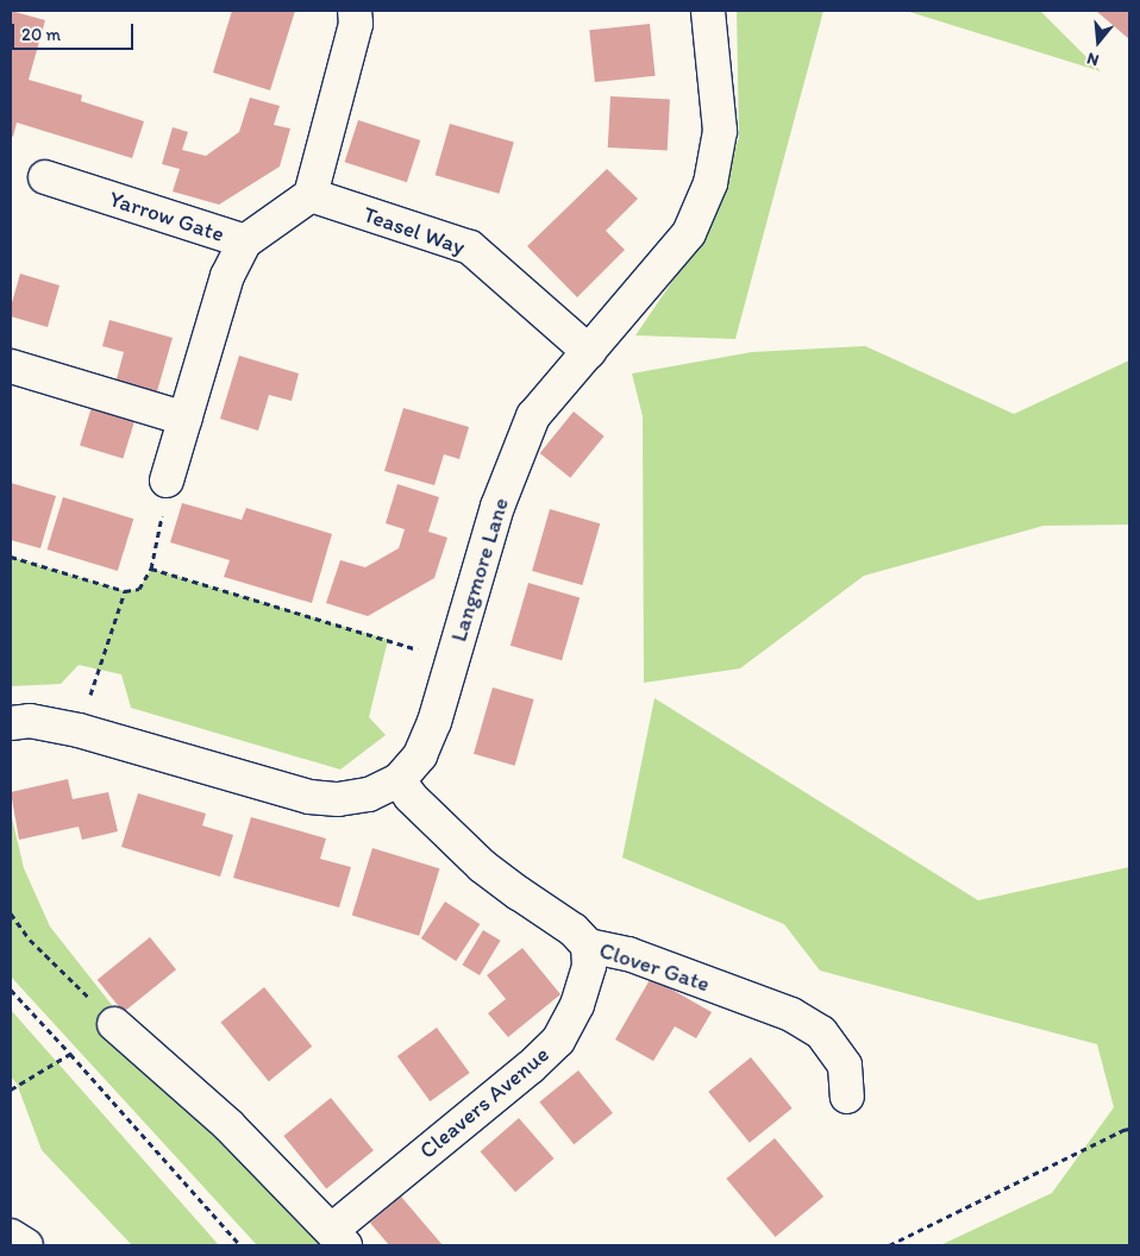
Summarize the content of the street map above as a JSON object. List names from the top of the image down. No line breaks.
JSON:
{"streets":{"street":["Yarrow Gate","Teasel Way","Langmore Lane","Clover Gate","Cleavers Avenue"]},"crossings":[["Teasel Way","Langmore Lane"],["Langmore Lane","Clover Gate"],["Clover Gate","Cleavers Avenue"]],"scale_bar":"20 m","north":"bottom"}
